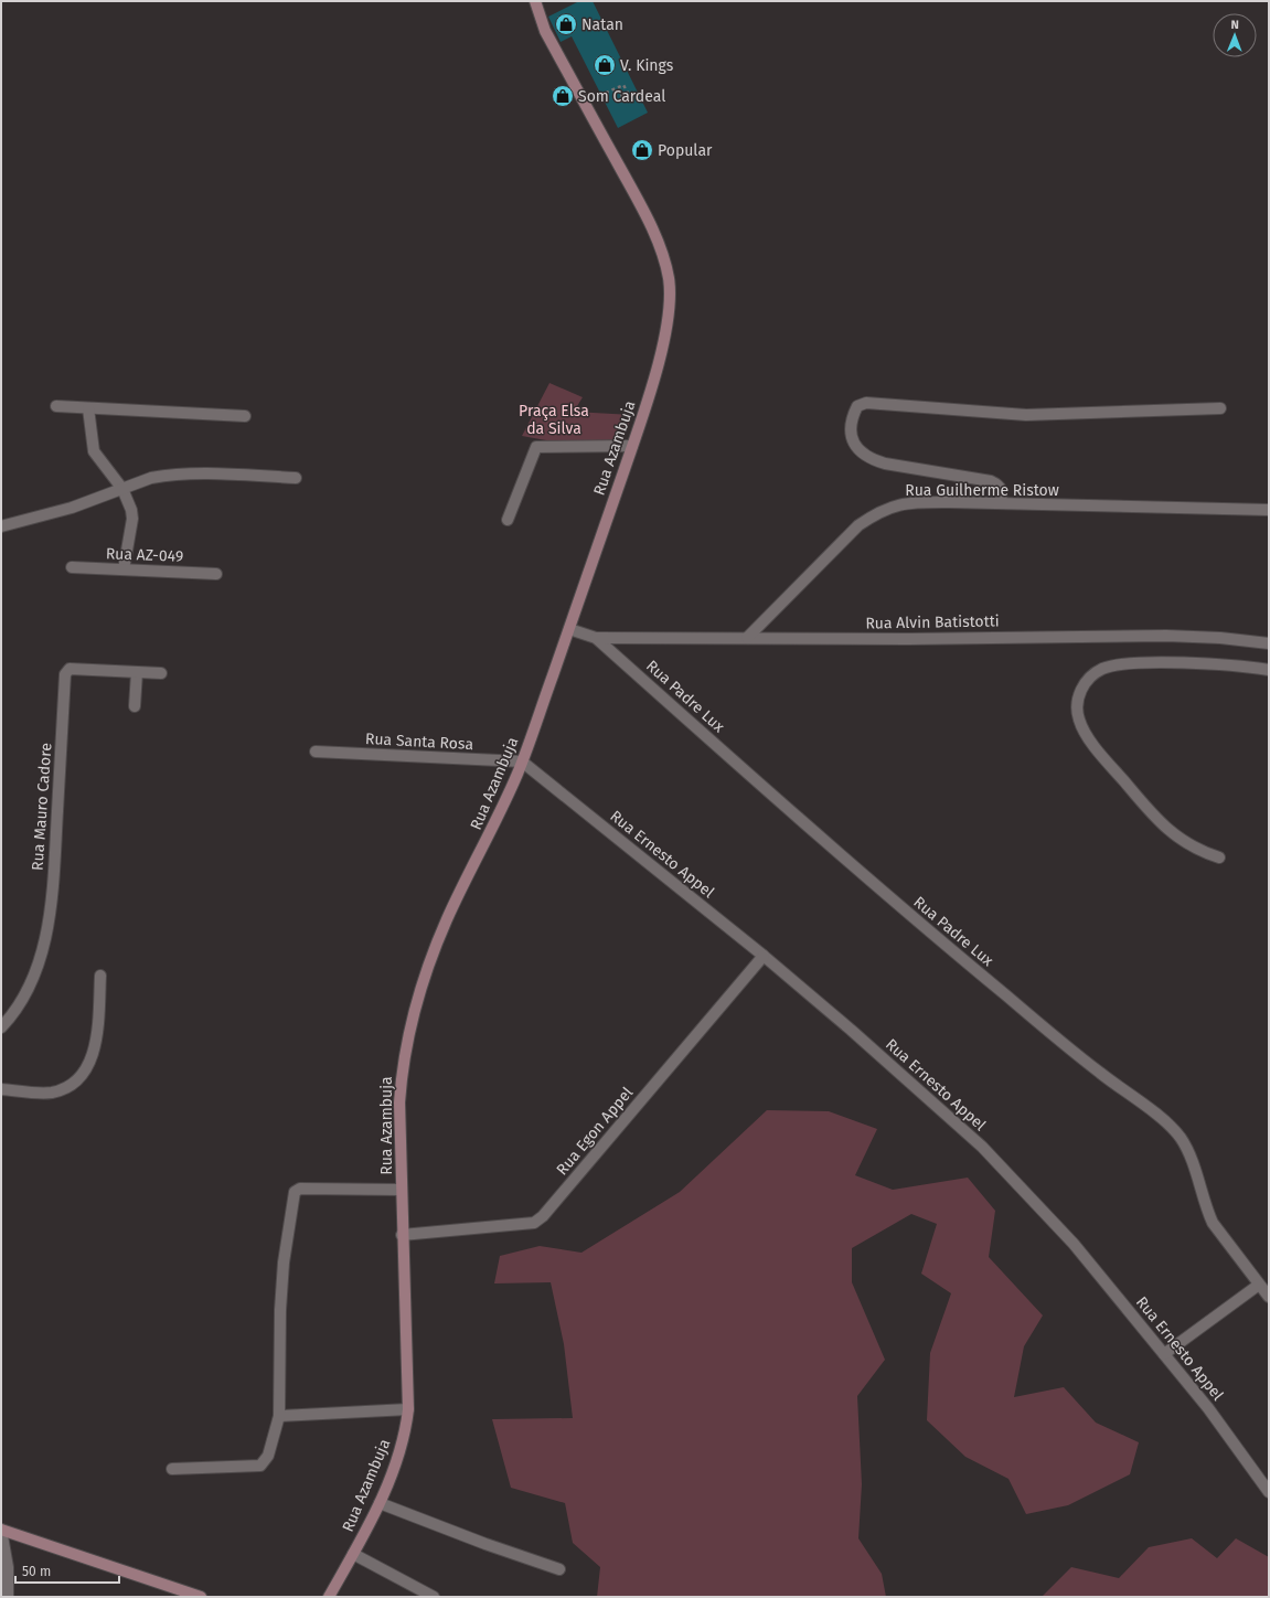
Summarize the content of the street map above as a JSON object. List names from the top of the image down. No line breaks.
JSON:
{"streets":{"main road":["Rua Azambuja"],"street":["Rua Guilherme Ristow","Rua AZ-049","Rua Alvin Batistotti","Rua Padre Lux","Rua Santa Rosa","Rua Mauro Cadore","Rua Ernesto Appel","Rua Egon Appel"]},"crossings":[["Rua Azambuja","Rua Padre Lux"],["Rua Azambuja","Rua Santa Rosa"],["Rua Azambuja","Rua Ernesto Appel"],["Rua Azambuja","Rua Egon Appel"],["Rua Guilherme Ristow","Rua Alvin Batistotti"],["Rua Alvin Batistotti","Rua Padre Lux"],["Rua Santa Rosa","Rua Ernesto Appel"],["Rua Ernesto Appel","Rua Egon Appel"]],"parks":["Praça Elsa da Silva"],"places":{"shop":["Natan","V. Kings","Som Cardeal","Popular"]},"scale_bar":"50 m","north":"top"}
